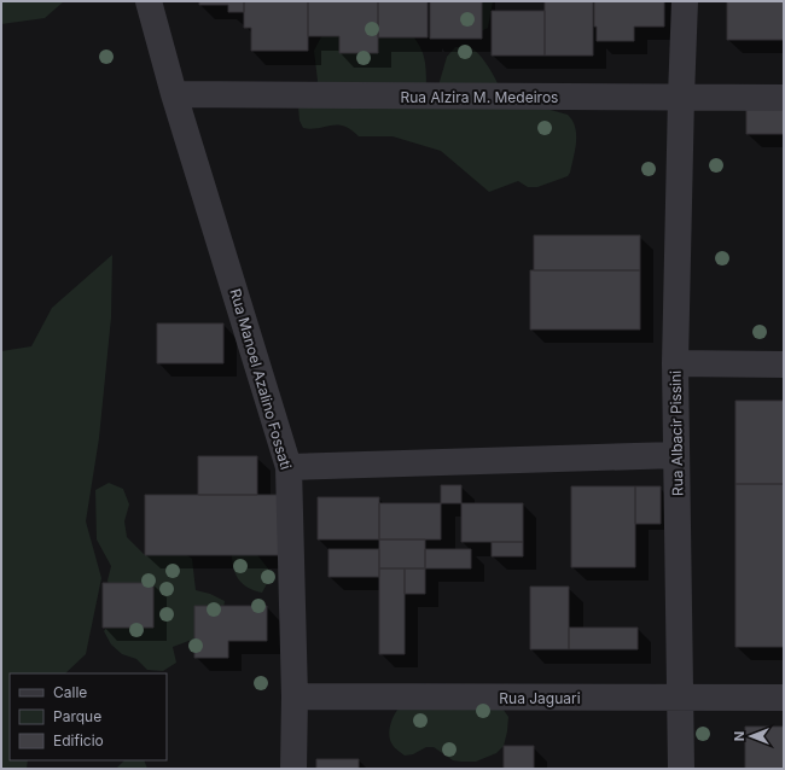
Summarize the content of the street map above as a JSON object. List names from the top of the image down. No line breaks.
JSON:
{"streets":{"street":["Rua Alzira M. Medeiros","Rua Manoel Azalino Fossati","Rua Albacir Pissini","Rua Jaguari"]},"crossings":[["Rua Alzira M. Medeiros","Rua Manoel Azalino Fossati"],["Rua Alzira M. Medeiros","Rua Albacir Pissini"],["Rua Manoel Azalino Fossati","Rua Jaguari"],["Rua Albacir Pissini","Rua Jaguari"]],"legend":["Calle","Parque","Edificio"],"north":"left"}
